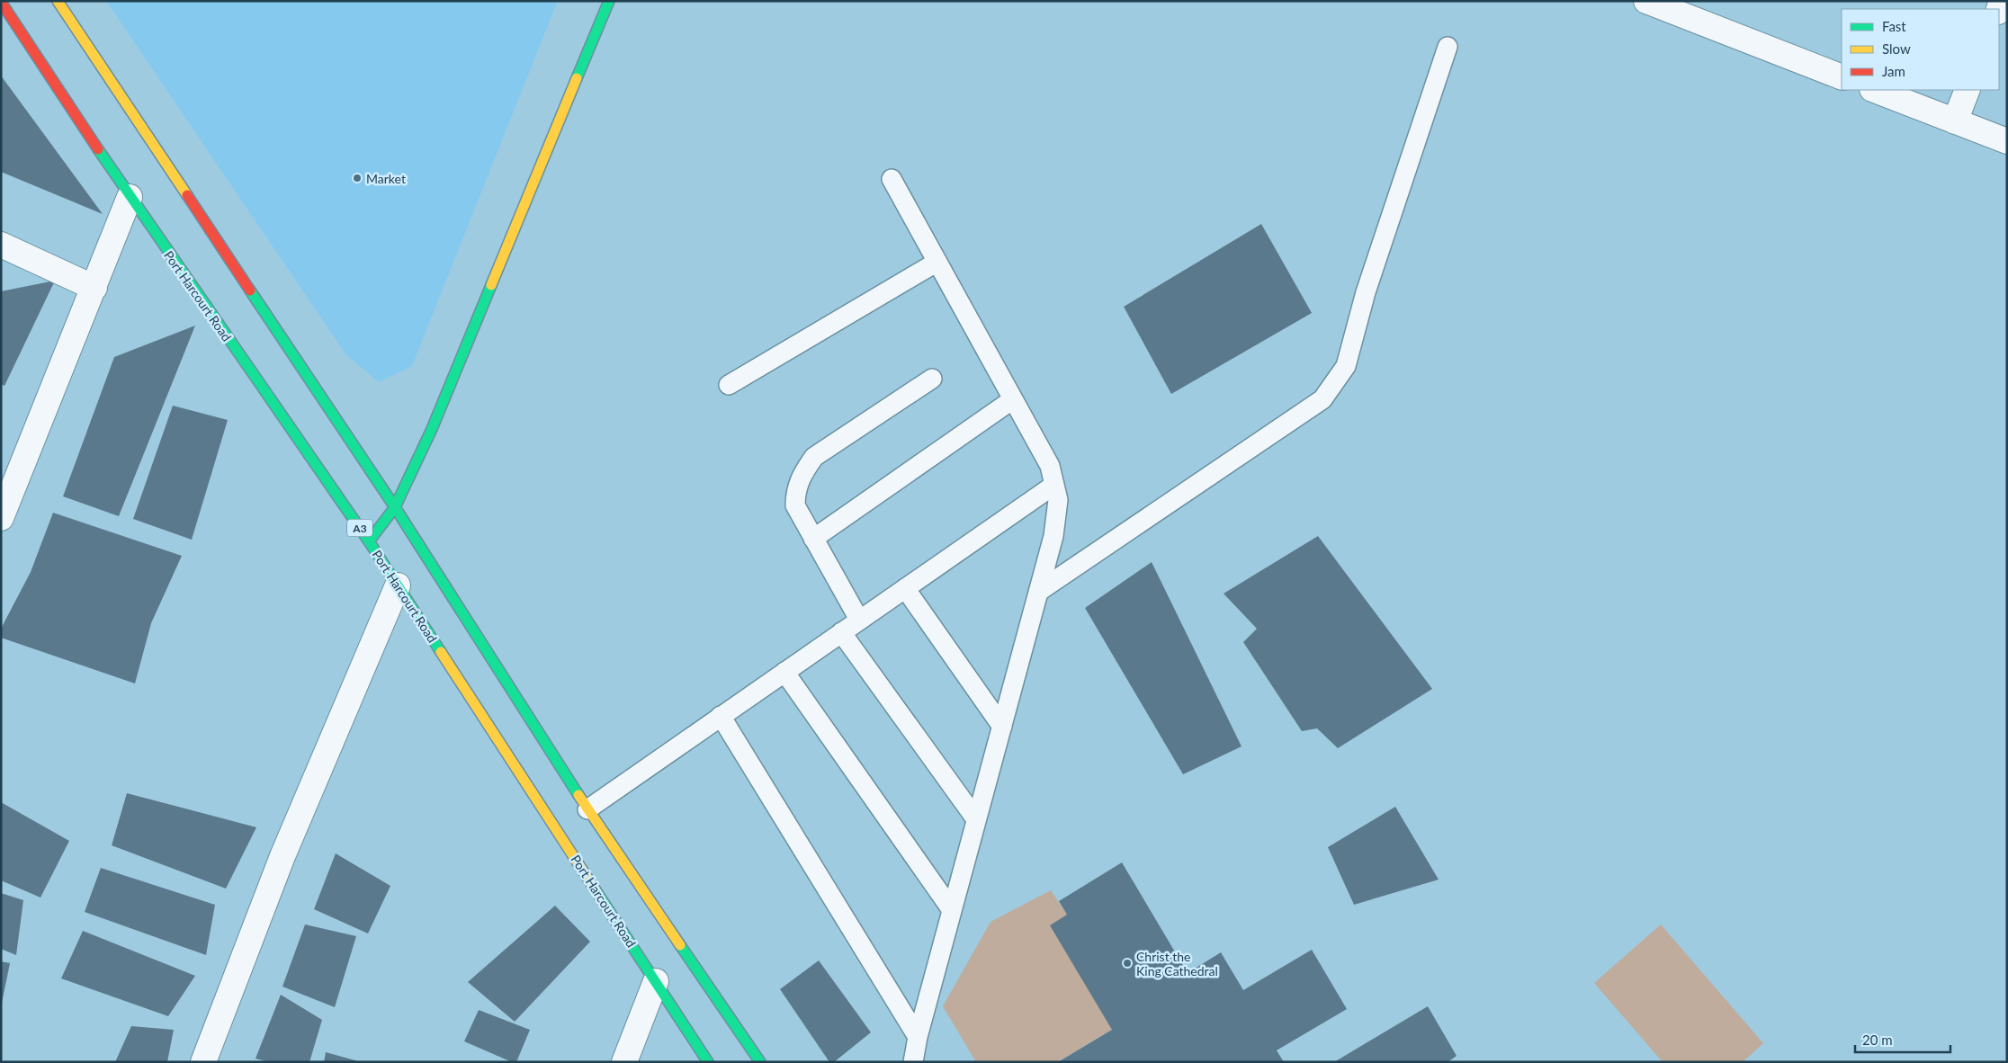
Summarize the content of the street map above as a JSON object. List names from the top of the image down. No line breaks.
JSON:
{"streets":{"main road":["Port Harcourt Road","A3"]},"places":["Market","Christ the King Cathedral"],"legend":["Fast","Slow","Jam"],"scale_bar":"20 m"}
